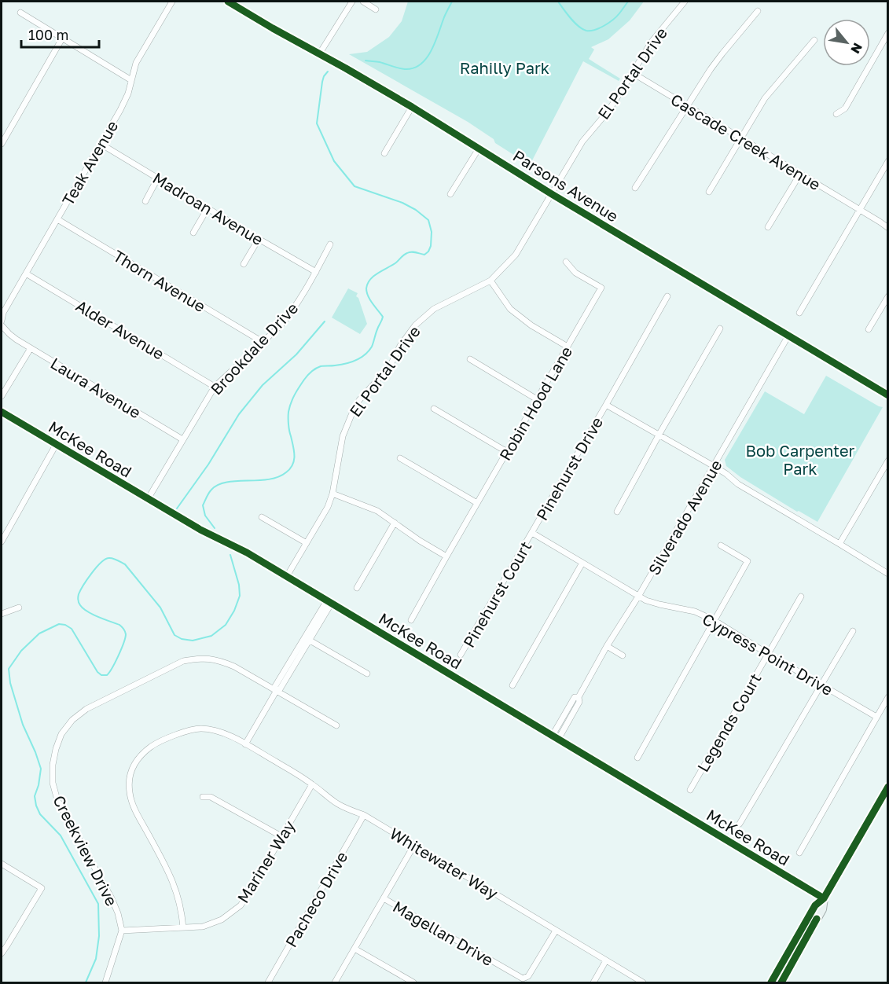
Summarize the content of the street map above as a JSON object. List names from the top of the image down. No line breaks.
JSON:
{"streets":{"street":["El Portal Drive","Cascade Creek Avenue","Teak Avenue","Parsons Avenue","Madroan Avenue","Thorn Avenue","Alder Avenue","Brookdale Drive","Laura Avenue","Robin Hood Lane","McKee Road","Pinehurst Drive","Silverado Avenue","Pinehurst Court","Cypress Point Drive","Legends Court","Creekview Drive","Mariner Way","Whitewater Way","Pacheco Drive","Magellan Drive"]},"crossings":[["El Portal Drive","Cascade Creek Avenue"],["El Portal Drive","Parsons Avenue"],["El Portal Drive","McKee Road"],["Teak Avenue","Madroan Avenue"],["Teak Avenue","Thorn Avenue"],["Teak Avenue","Alder Avenue"],["Parsons Avenue","Silverado Avenue"],["Madroan Avenue","Brookdale Drive"],["Thorn Avenue","Brookdale Drive"],["Alder Avenue","Brookdale Drive"],["Brookdale Drive","Laura Avenue"],["Brookdale Drive","McKee Road"],["McKee Road","Silverado Avenue"],["Pinehurst Drive","Pinehurst Court"],["Pinehurst Drive","Cypress Point Drive"],["Silverado Avenue","Cypress Point Drive"],["Pinehurst Court","Cypress Point Drive"],["Cypress Point Drive","Legends Court"],["Creekview Drive","Mariner Way"],["Mariner Way","Whitewater Way"],["Whitewater Way","Pacheco Drive"],["Whitewater Way","Magellan Drive"]],"parks":["Rahilly Park","Bob Carpenter Park"],"scale_bar":"100 m","north":"bottom right"}
